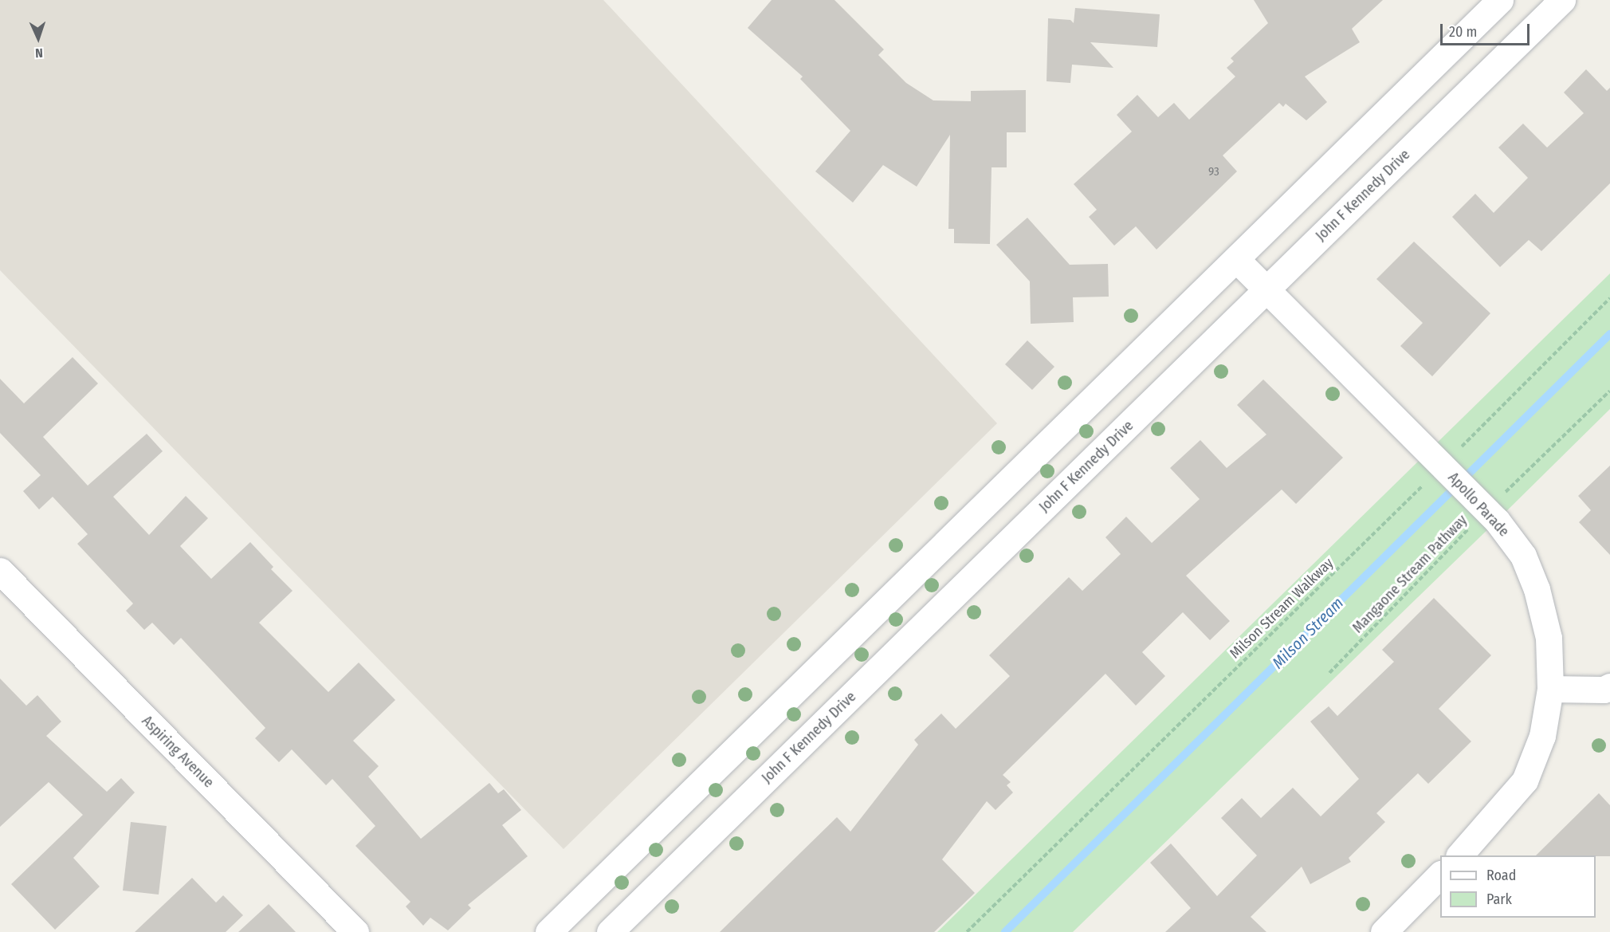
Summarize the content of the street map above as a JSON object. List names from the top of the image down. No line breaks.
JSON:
{"streets":{"main road":["John F Kennedy Drive","Apollo Parade","Aspiring Avenue"],"path":["Mangaone Stream Pathway","Milson Stream Walkway"]},"crossings":[["John F Kennedy Drive","Apollo Parade"],["Apollo Parade","Mangaone Stream Pathway"],["Apollo Parade","Milson Stream Walkway"]],"water":["Milson Stream"],"house_numbers":["93"],"legend":["Road","Park"],"scale_bar":"20 m","north":"bottom"}
